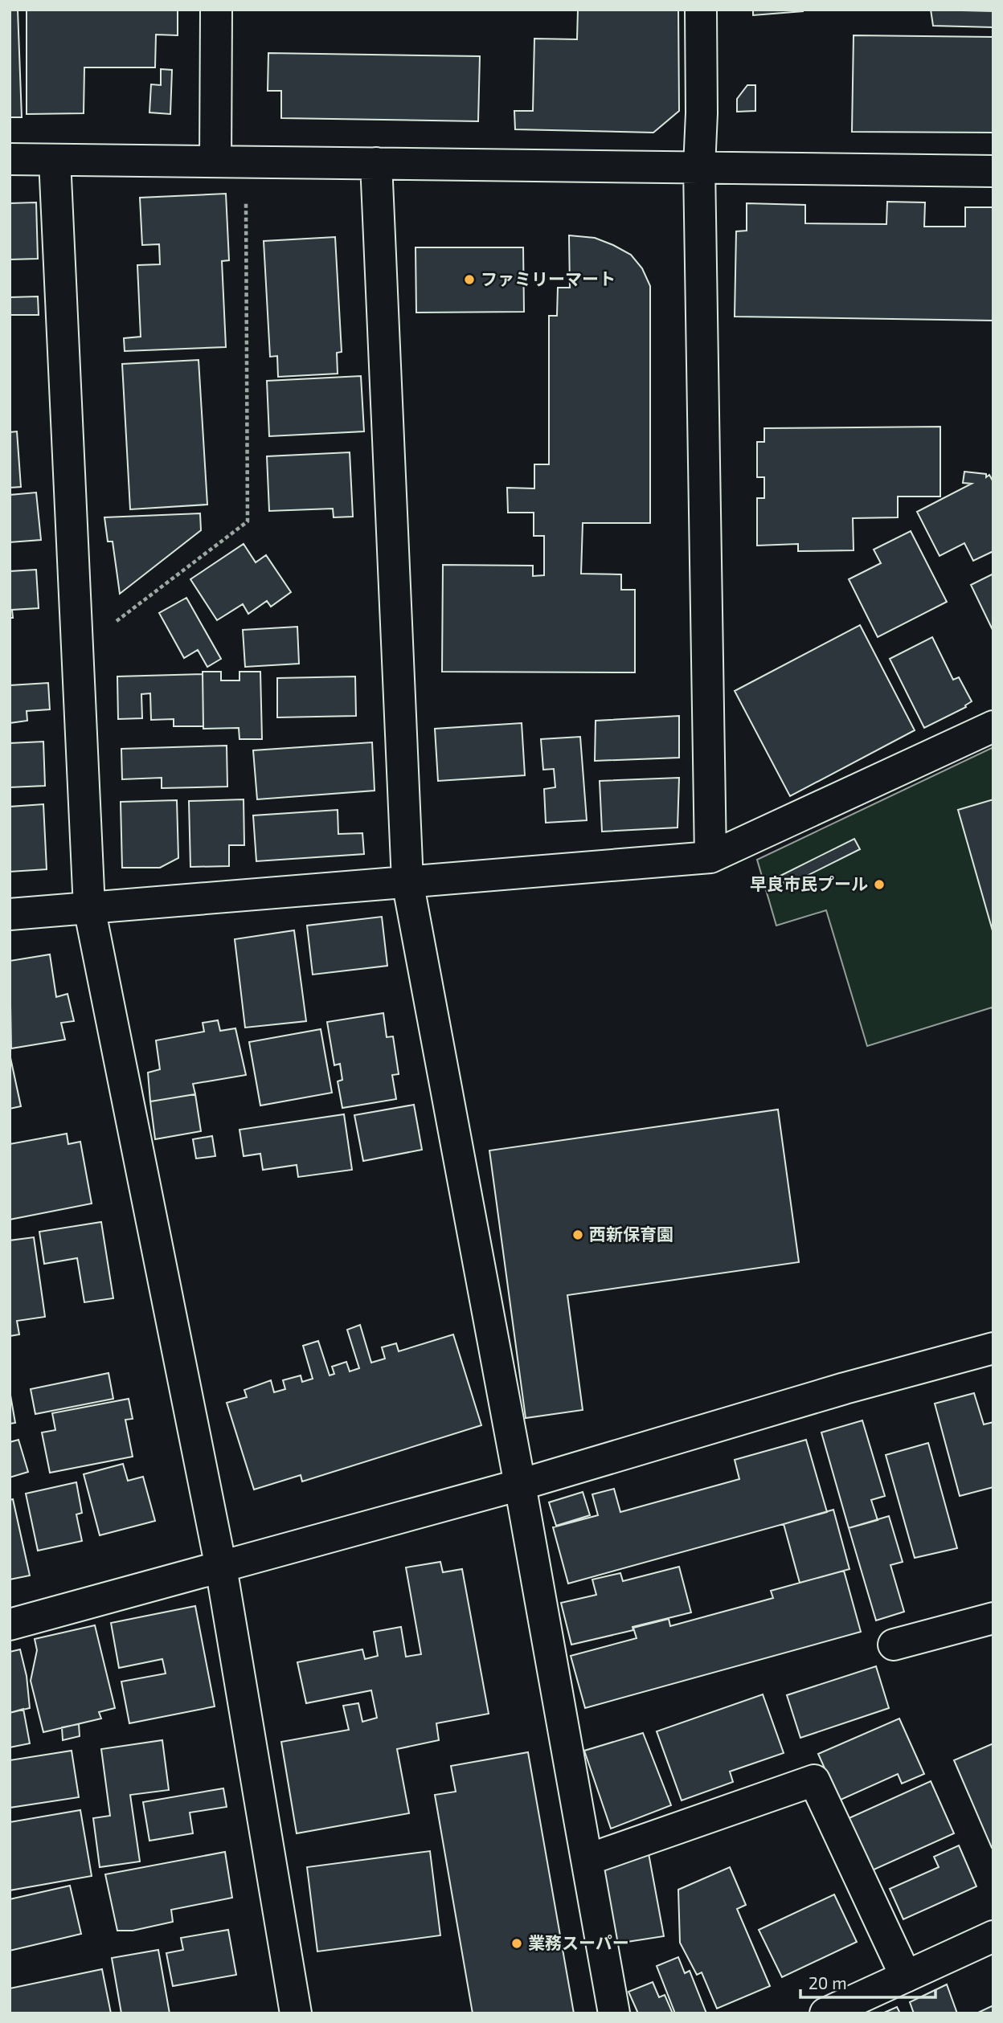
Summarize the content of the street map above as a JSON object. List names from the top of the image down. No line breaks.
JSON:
{"places":["ファミリーマート","早良市民プール","西新保育園","業務スーパー"],"scale_bar":"20 m"}
